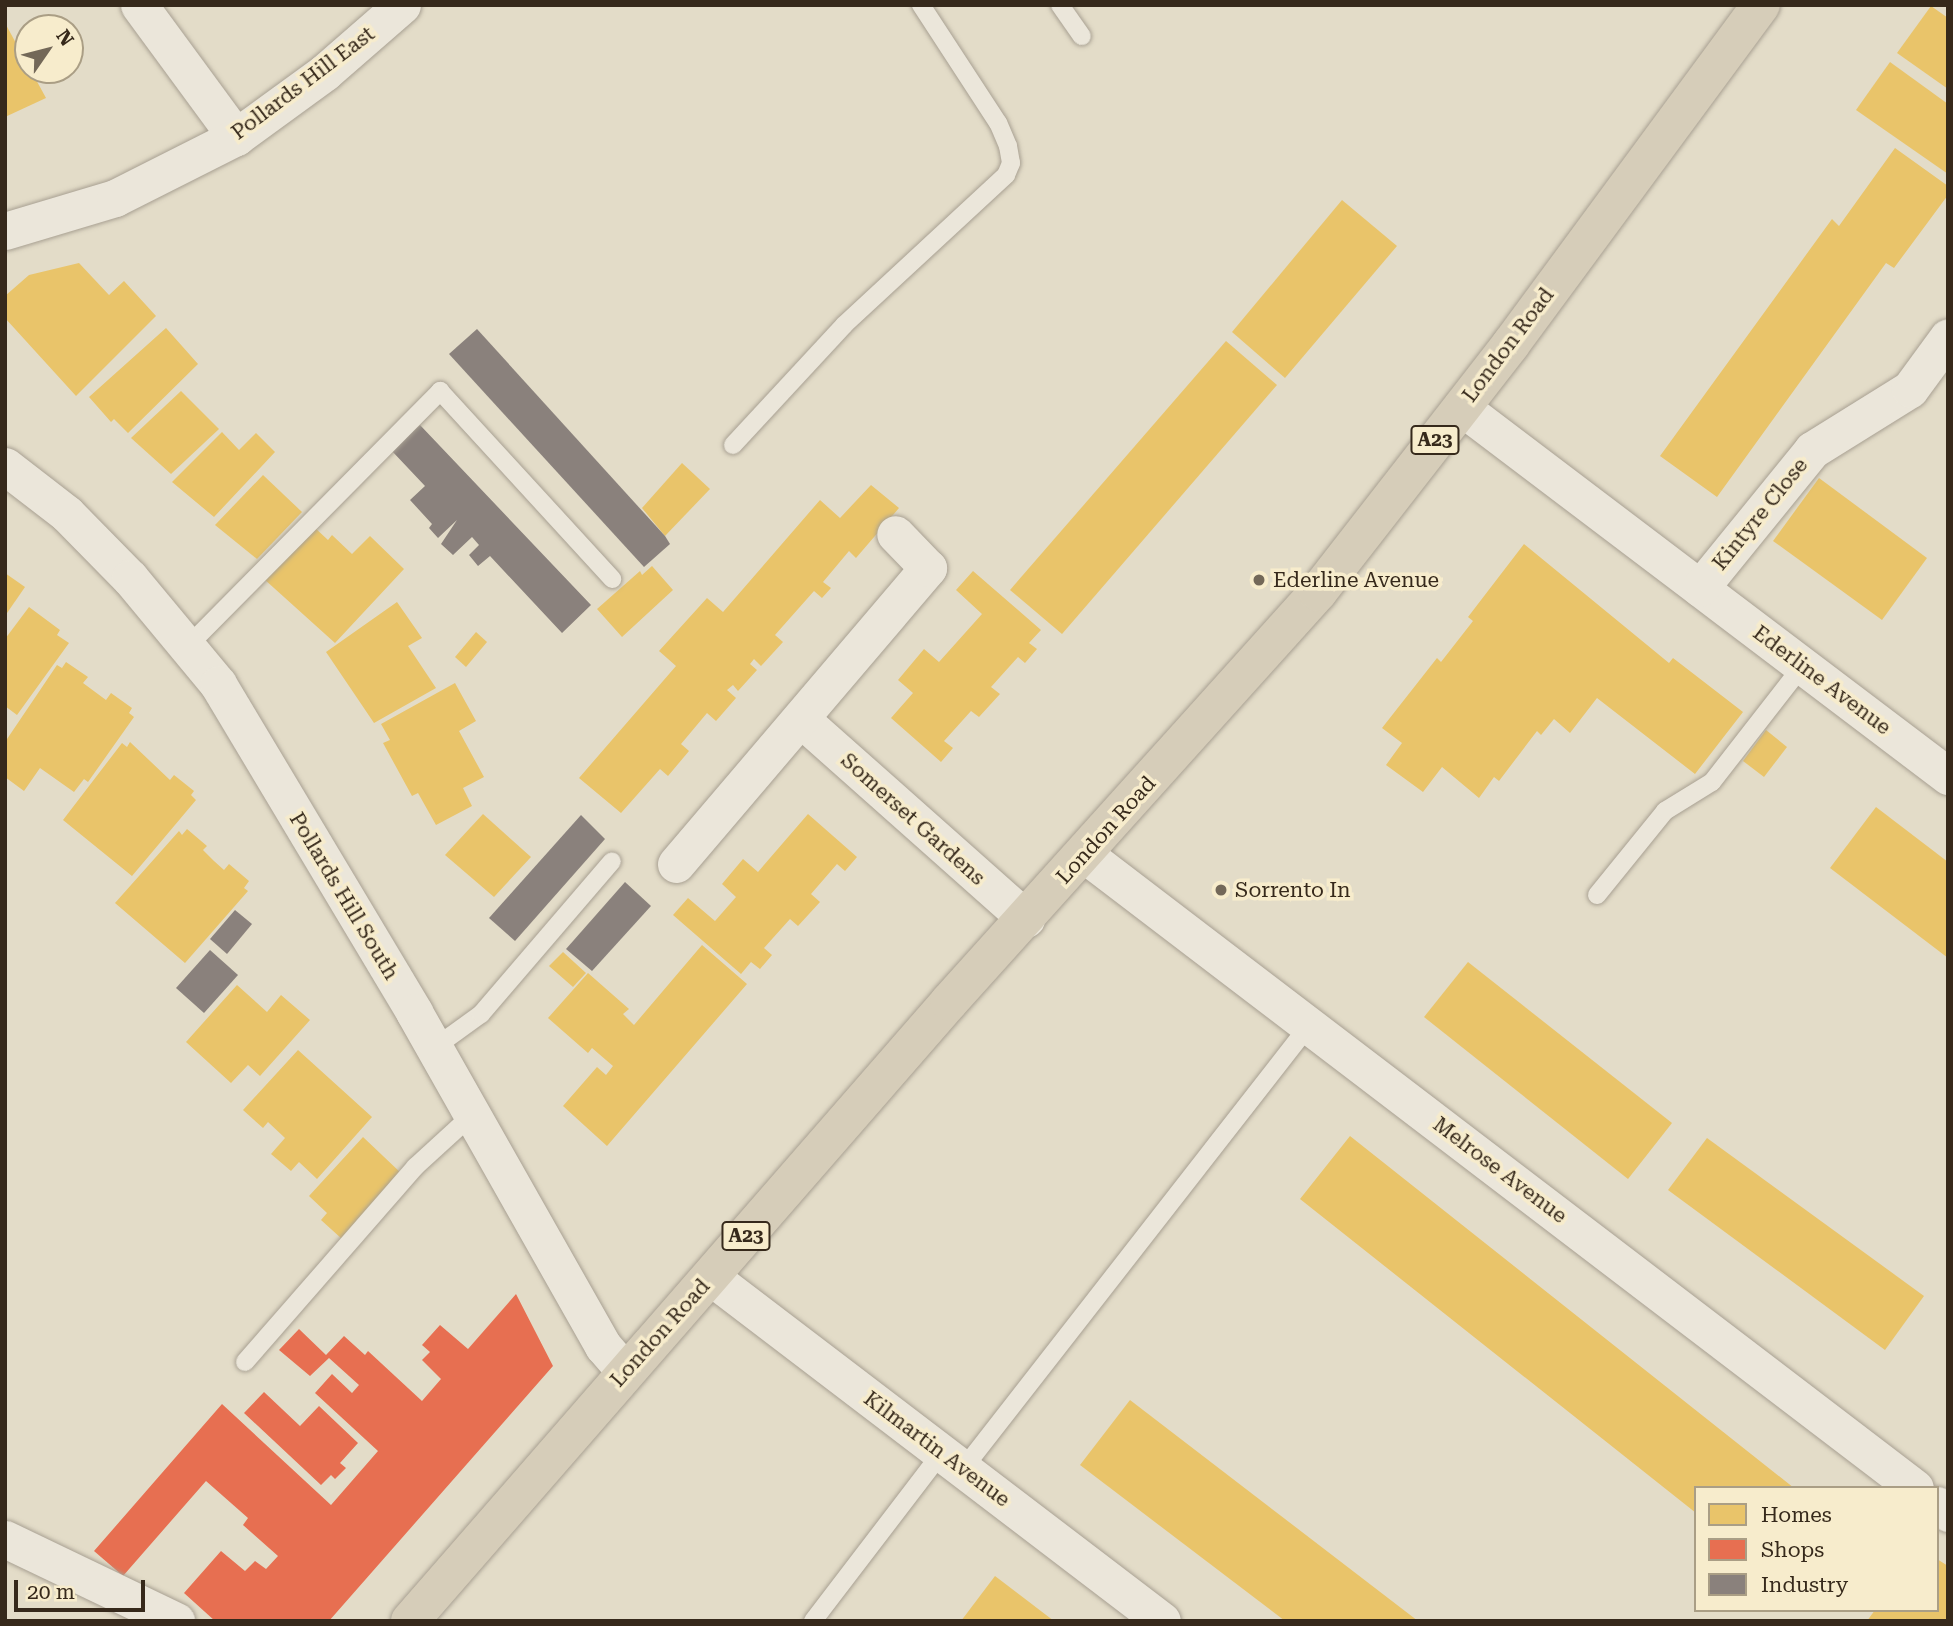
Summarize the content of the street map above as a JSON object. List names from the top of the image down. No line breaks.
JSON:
{"streets":{"highway":["London Road","A23"],"street":["Pollards Hill East","Kintyre Close","Ederline Avenue","Somerset Gardens","Pollards Hill South","Melrose Avenue","Kilmartin Avenue"]},"crossings":[["London Road","Ederline Avenue"],["London Road","Somerset Gardens"],["London Road","Pollards Hill South"],["London Road","Melrose Avenue"],["London Road","Kilmartin Avenue"],["Kintyre Close","Ederline Avenue"]],"places":["Ederline Avenue","Sorrento In"],"legend":["Homes","Shops","Industry"],"scale_bar":"20 m","north":"top right"}
